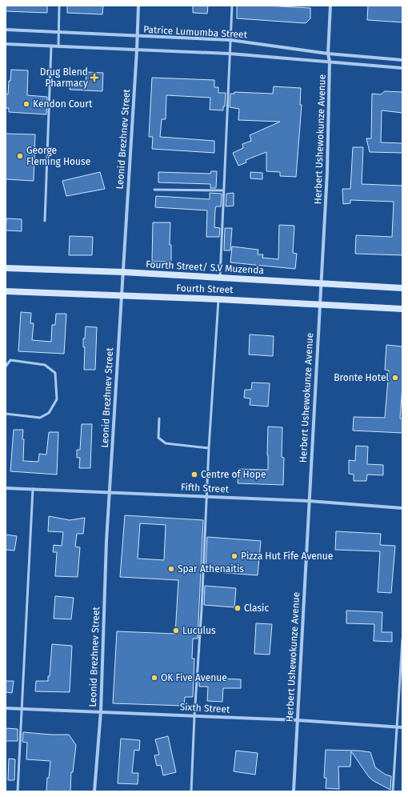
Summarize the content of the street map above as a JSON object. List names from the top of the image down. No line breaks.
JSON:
{"streets":{"main road":["Fourth Street/ S.V Muzenda","Fourth Street"],"street":["Patrice Lumumba Street","Leonid Brezhnev Street","Herbert Ushewokunze Avenue","Fifth Street","Sixth Street"]},"crossings":[["Patrice Lumumba Street","Leonid Brezhnev Street"],["Patrice Lumumba Street","Herbert Ushewokunze Avenue"],["Leonid Brezhnev Street","Fourth Street/ S.V Muzenda"],["Leonid Brezhnev Street","Fourth Street"],["Leonid Brezhnev Street","Fifth Street"],["Leonid Brezhnev Street","Sixth Street"],["Herbert Ushewokunze Avenue","Fourth Street/ S.V Muzenda"],["Herbert Ushewokunze Avenue","Fourth Street"],["Herbert Ushewokunze Avenue","Fifth Street"],["Herbert Ushewokunze Avenue","Sixth Street"]],"places":{"health":["Drug Blend Pharmacy"],"other":["Kendon Court","George Fleming House","Bronte Hotel","Centre of Hope","Pizza Hut Fife Avenue","Spar Athenaitis","Clasic","Luculus","OK Five Avenue"]}}
